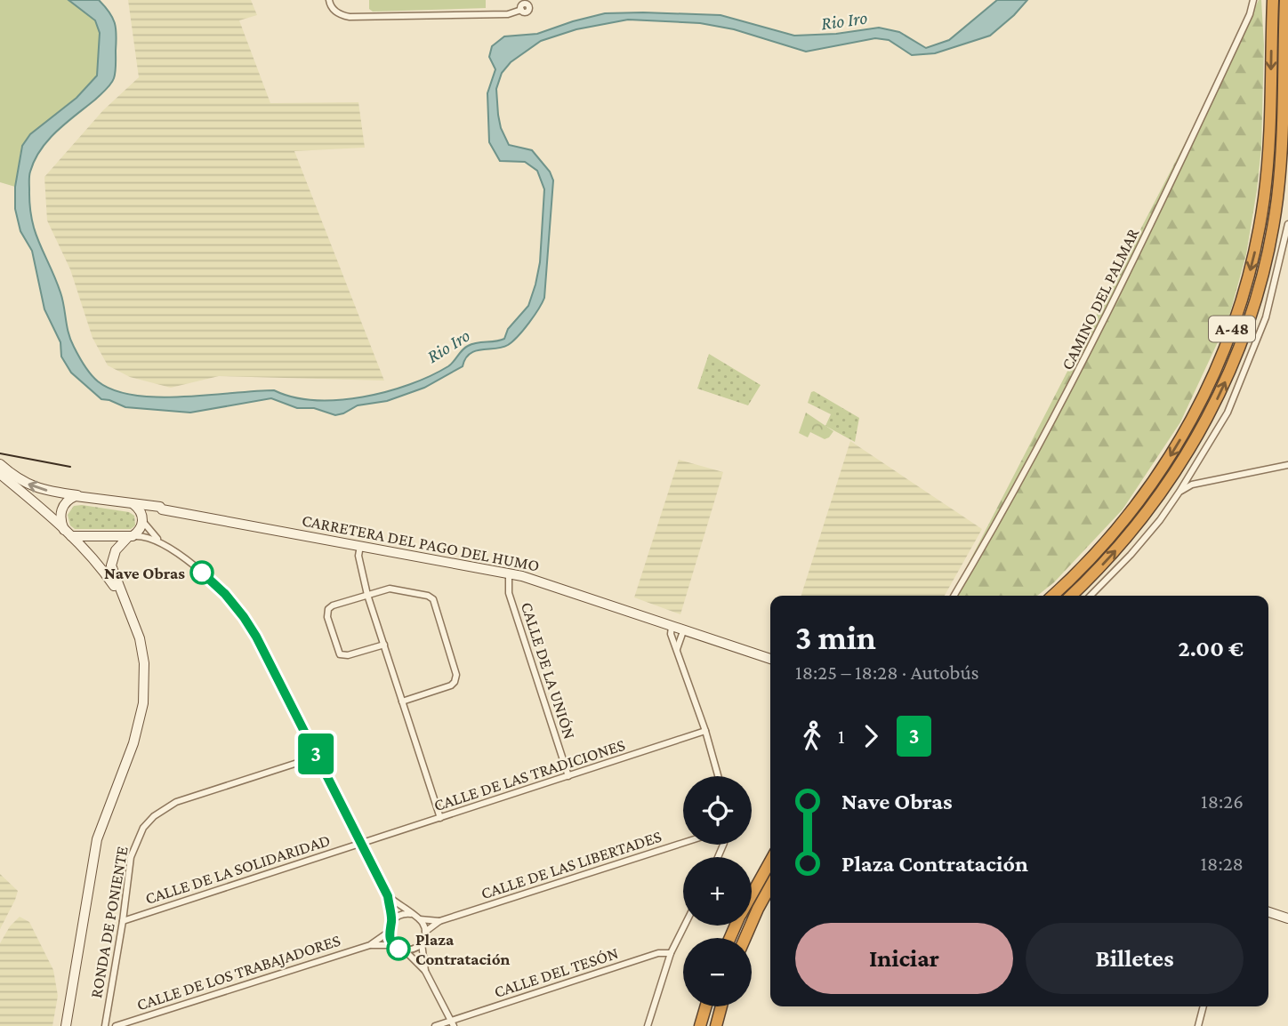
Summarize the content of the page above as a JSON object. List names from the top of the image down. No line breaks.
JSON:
{"streets":{"highway":["A-48"],"main road":["CARRETERA DEL PAGO DEL HUMO"],"street":["CAMINO DEL PALMAR","CALLE DE LA UNIÓN","CALLE DE LAS TRADICIONES","CALLE DE LAS LIBERTADES","CALLE DE LA SOLIDARIDAD","RONDA DE PONIENTE","CALLE DE LOS TRABAJADORES","CALLE DEL TESÓN"]},"crossings":[["CARRETERA DEL PAGO DEL HUMO","CALLE DE LA UNIÓN"],["CALLE DE LA UNIÓN","CALLE DE LAS TRADICIONES"],["CALLE DE LAS TRADICIONES","CALLE DE LA SOLIDARIDAD"],["CALLE DE LAS LIBERTADES","CALLE DE LOS TRABAJADORES"],["CALLE DE LA SOLIDARIDAD","RONDA DE PONIENTE"]],"water":["Rio Iro"],"places":["Nave Obras","Plaza Contratación"],"lines":["bus line 3"],"page":{"on_map":"3","heading":["3 min","18:25 – 18:28 · Autobús","2.00 €"],"legs":["1","3"],"list":[{"name":"Nave Obras","value":"18:26"},{"name":"Plaza Contratación","value":"18:28"}],"map_buttons":["+","−"],"buttons":["Iniciar","Billetes"]}}
